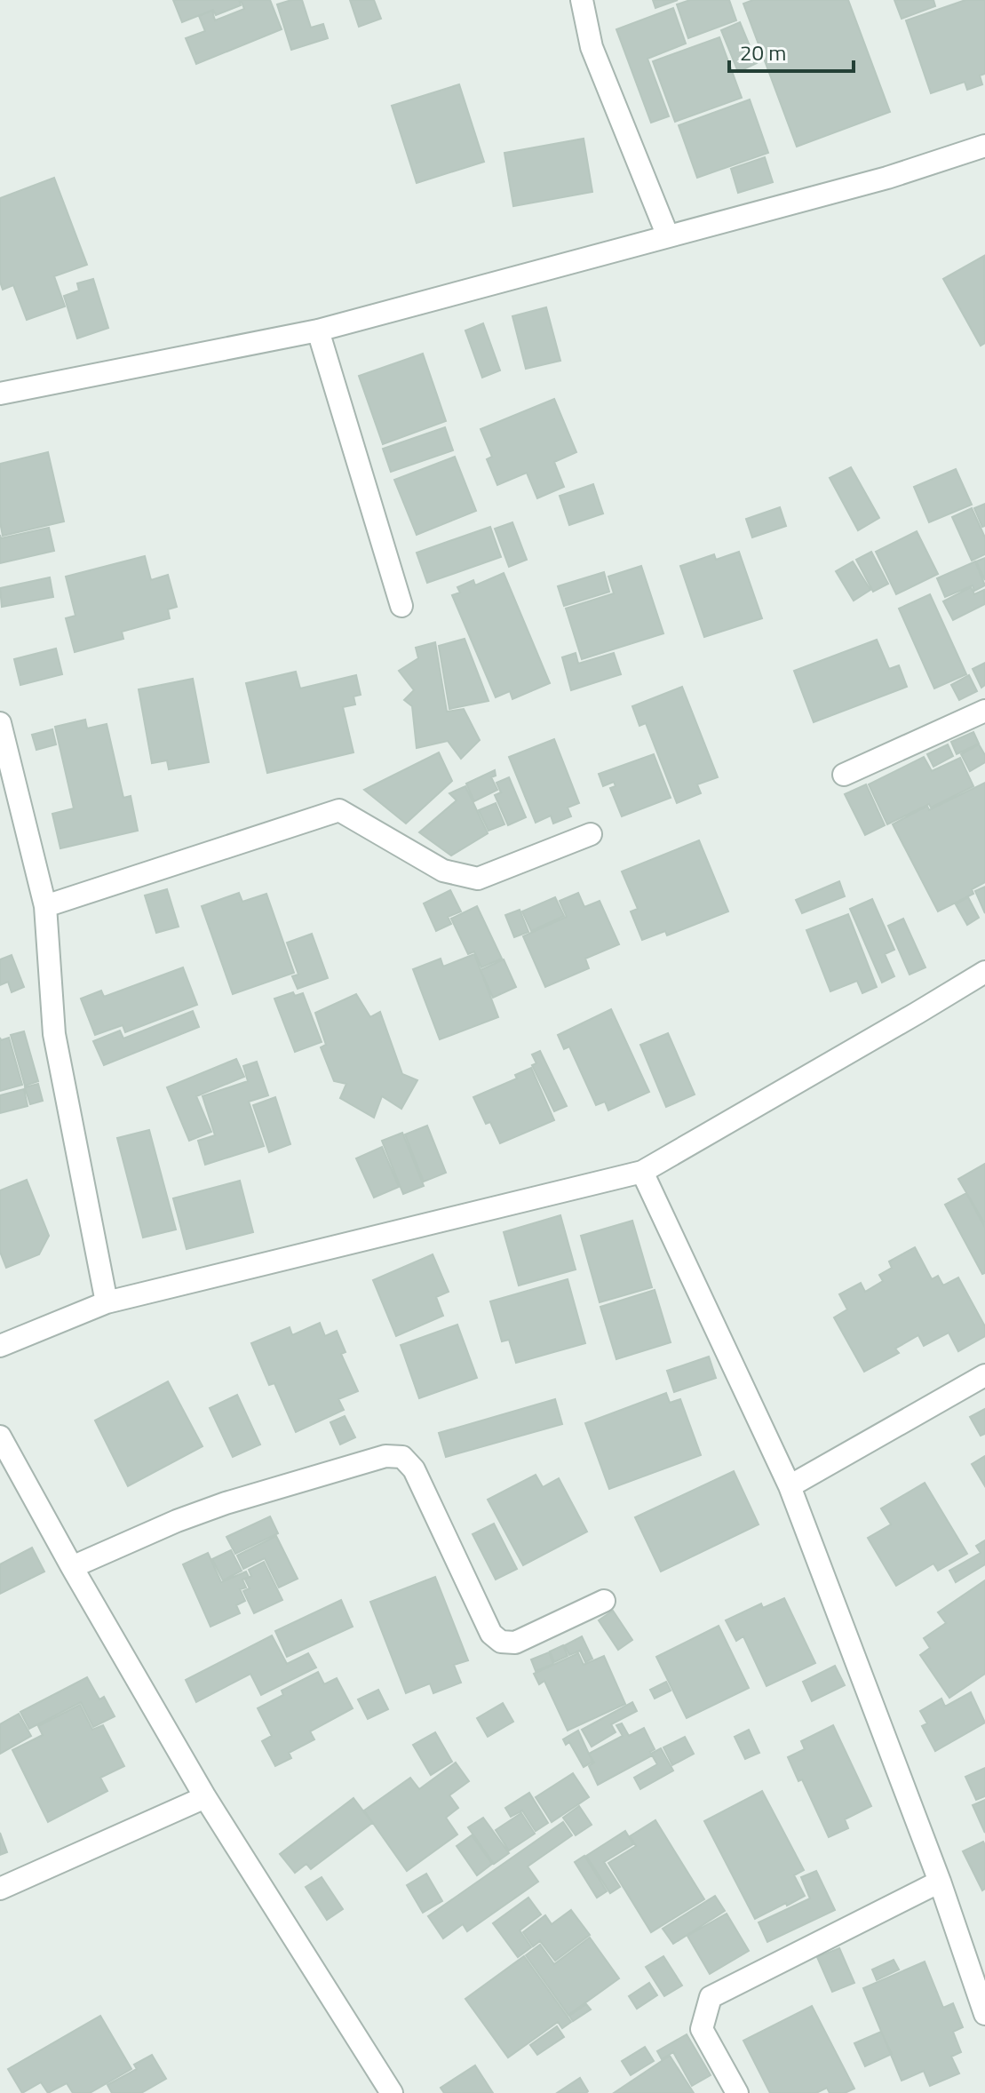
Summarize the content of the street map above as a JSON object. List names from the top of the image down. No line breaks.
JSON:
{"scale_bar":"20 m"}
